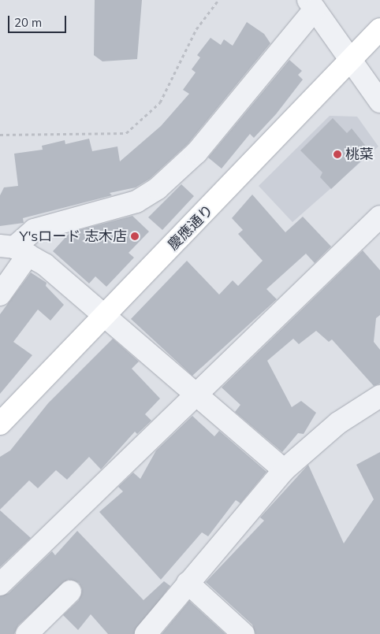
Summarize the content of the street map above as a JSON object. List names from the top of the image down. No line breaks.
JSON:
{"streets":{"main road":["慶應通り"]},"places":["桃菜","Y'sロード 志木店"],"scale_bar":"20 m"}
